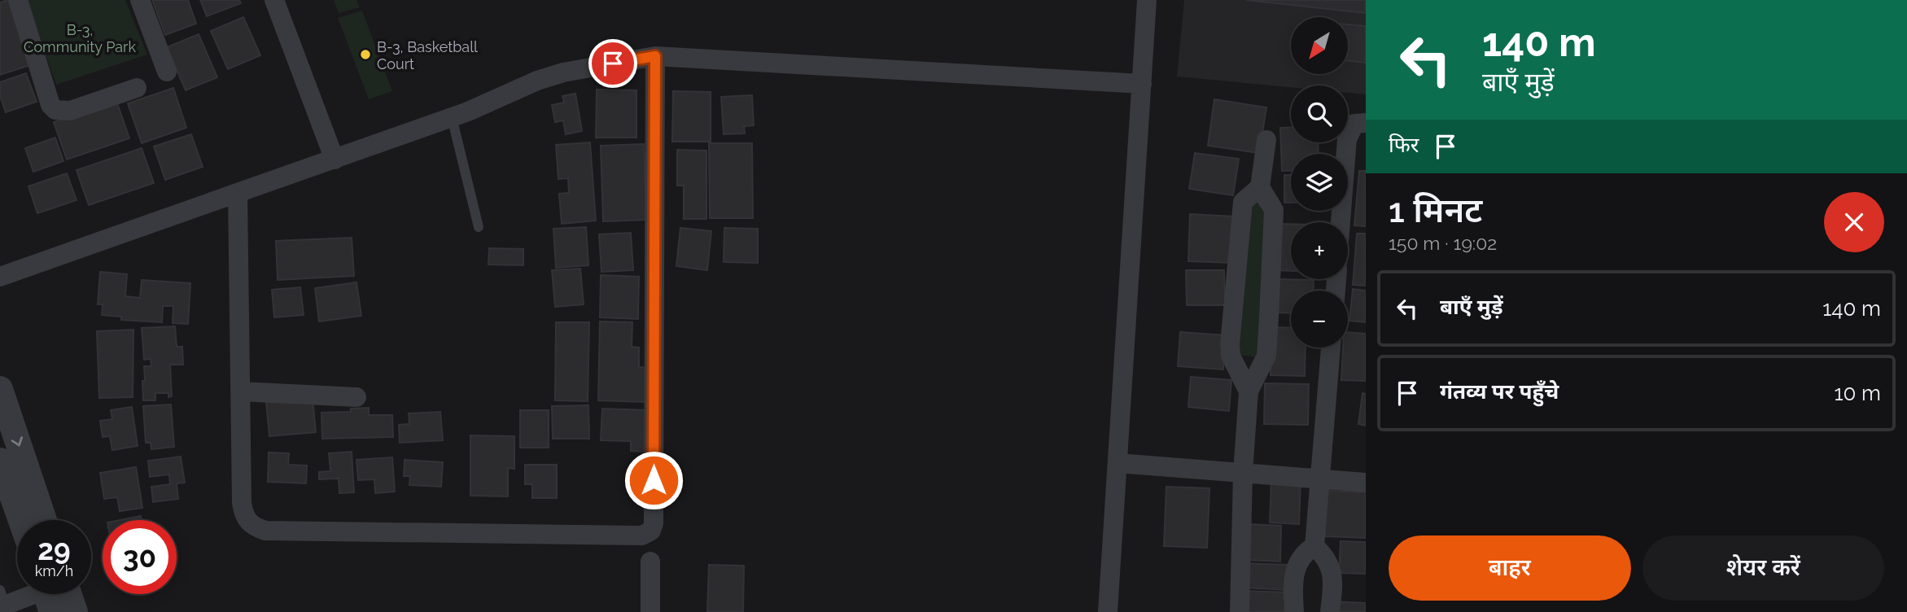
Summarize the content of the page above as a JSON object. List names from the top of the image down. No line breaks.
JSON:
{"parks":["B-3, Community Park"],"places":["B-3, Basketball Court"],"north":"bottom left","page":{"turn":["140 m","बाएँ मुड़ें"],"map_buttons":["+","−"],"then":"फिर","heading":["1 मिनट","150 m · 19:02"],"list":[{"name":"बाएँ मुड़ें","value":"140 m"},{"name":"गंतव्य पर पहुँचे","value":"10 m"}],"speed":"29 km/h","limit":"30","buttons":["बाहर","शेयर करें"]}}
